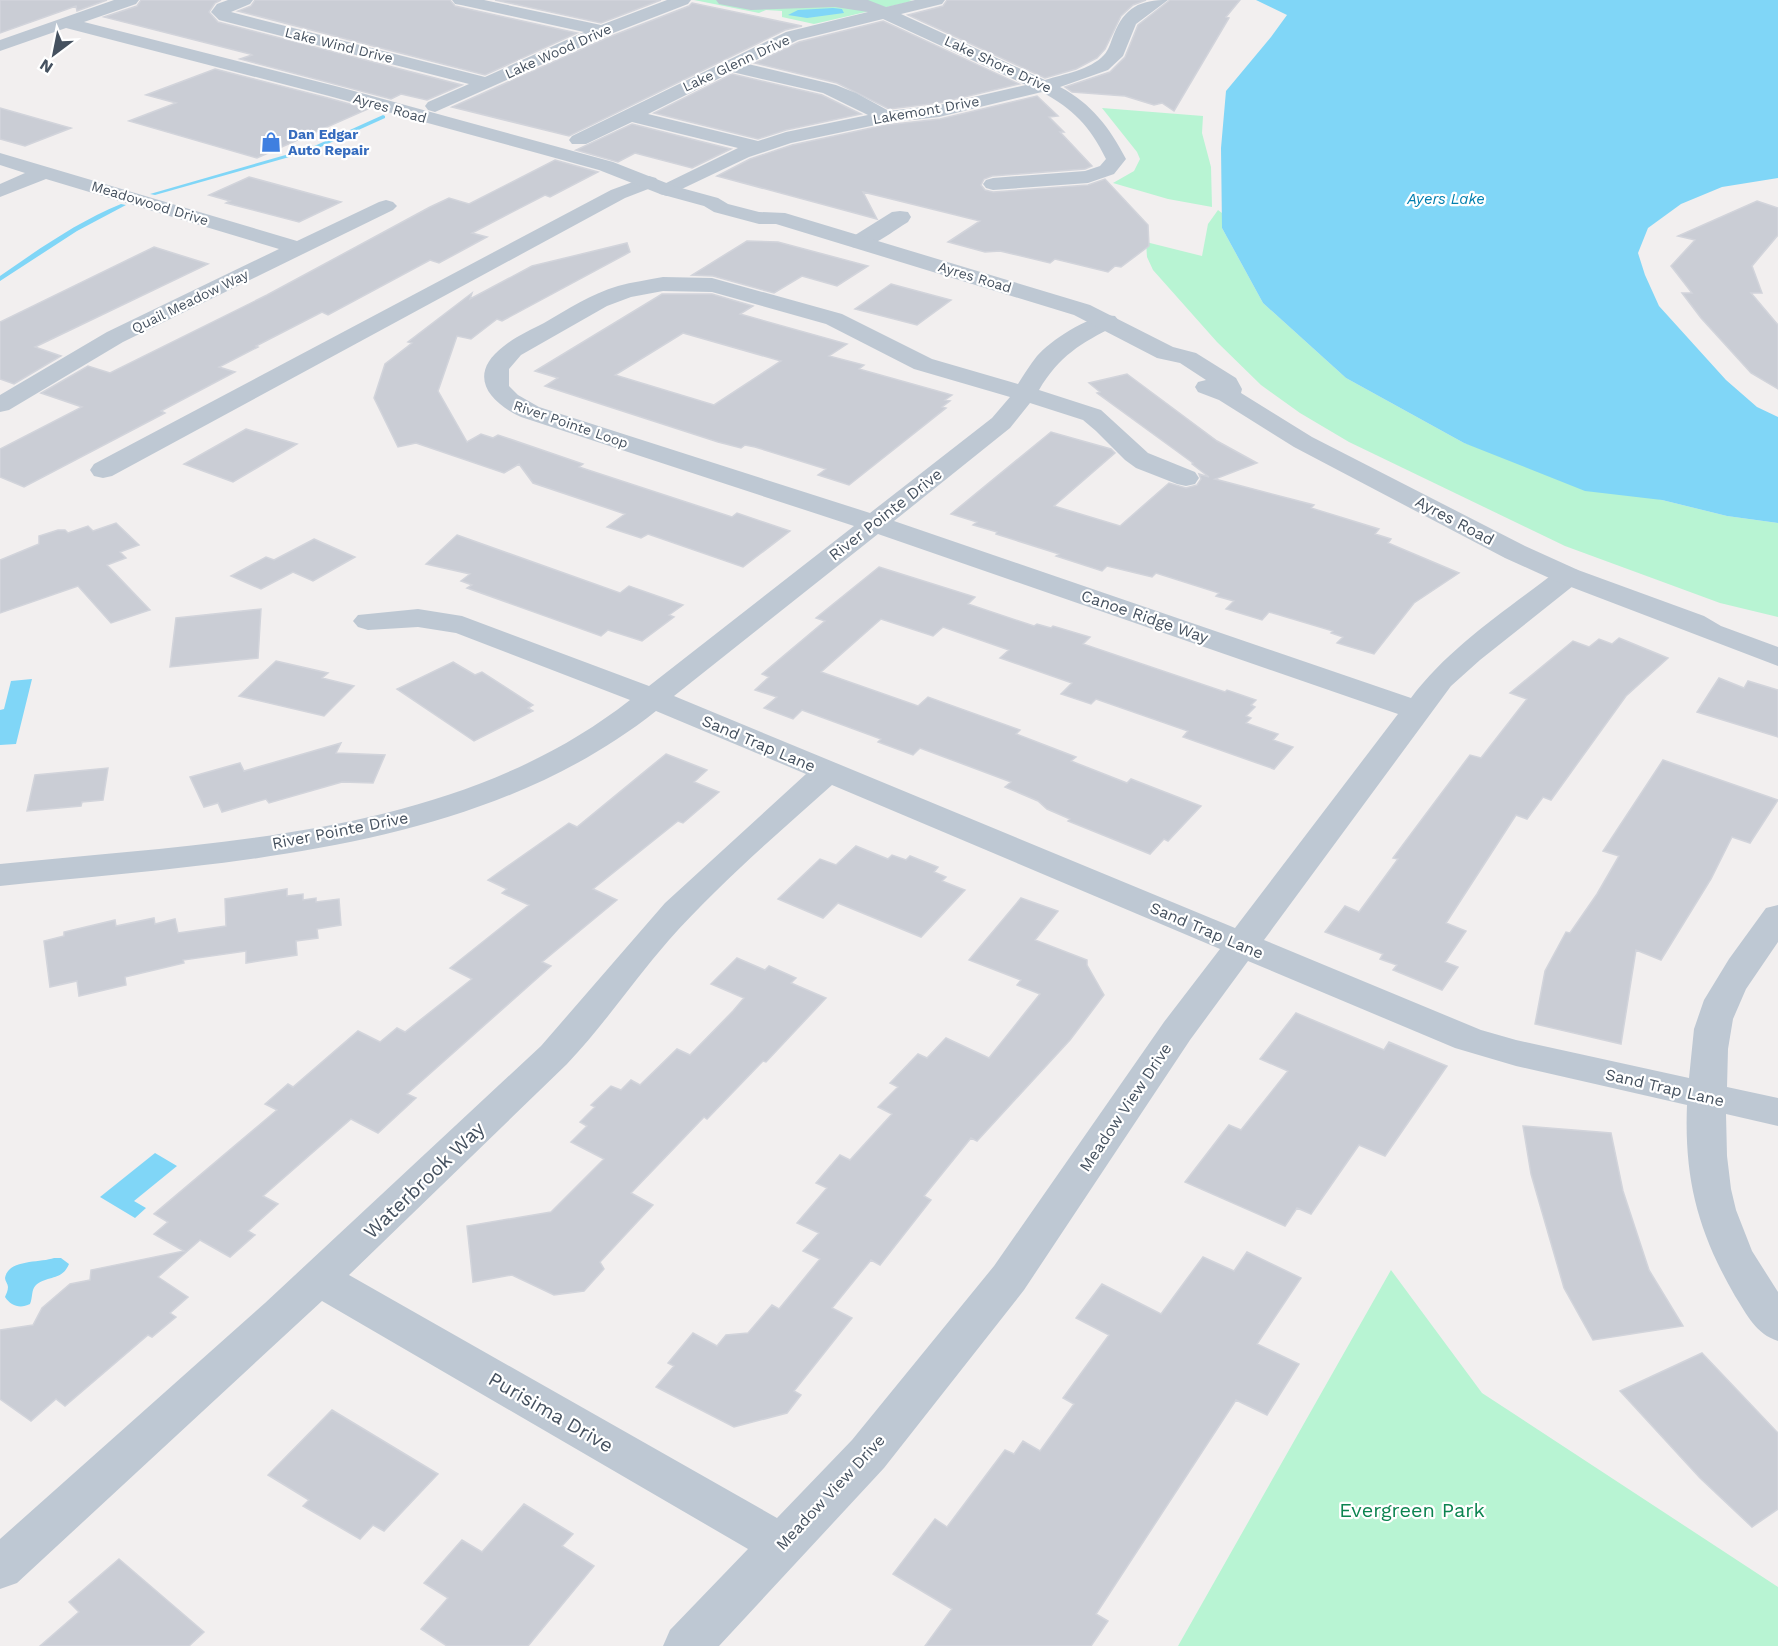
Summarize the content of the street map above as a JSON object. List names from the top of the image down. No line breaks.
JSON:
{"streets":{"street":["Lake Wind Drive","Lake Wood Drive","Lake Glenn Drive","Lake Shore Drive","Ayres Road","Lakemont Drive","Meadowood Drive","Quail Meadow Way","River Pointe Loop","River Pointe Drive","Canoe Ridge Way","Sand Trap Lane","Meadow View Drive","Waterbrook Way","Purisima Drive"]},"crossings":[["Lake Wind Drive","Lake Wood Drive"],["Lake Glenn Drive","Lake Shore Drive"],["Lake Shore Drive","Lakemont Drive"],["Ayres Road","Lakemont Drive"],["Ayres Road","River Pointe Drive"],["Ayres Road","Meadow View Drive"],["Meadowood Drive","Quail Meadow Way"],["River Pointe Loop","River Pointe Drive"],["River Pointe Loop","Canoe Ridge Way"],["River Pointe Drive","Canoe Ridge Way"],["River Pointe Drive","Sand Trap Lane"],["Canoe Ridge Way","Meadow View Drive"],["Sand Trap Lane","Meadow View Drive"],["Sand Trap Lane","Waterbrook Way"],["Meadow View Drive","Purisima Drive"],["Waterbrook Way","Purisima Drive"]],"water":["Ayers Lake"],"parks":["Evergreen Park"],"places":{"shop":["Dan Edgar Auto Repair"]},"north":"bottom left"}
